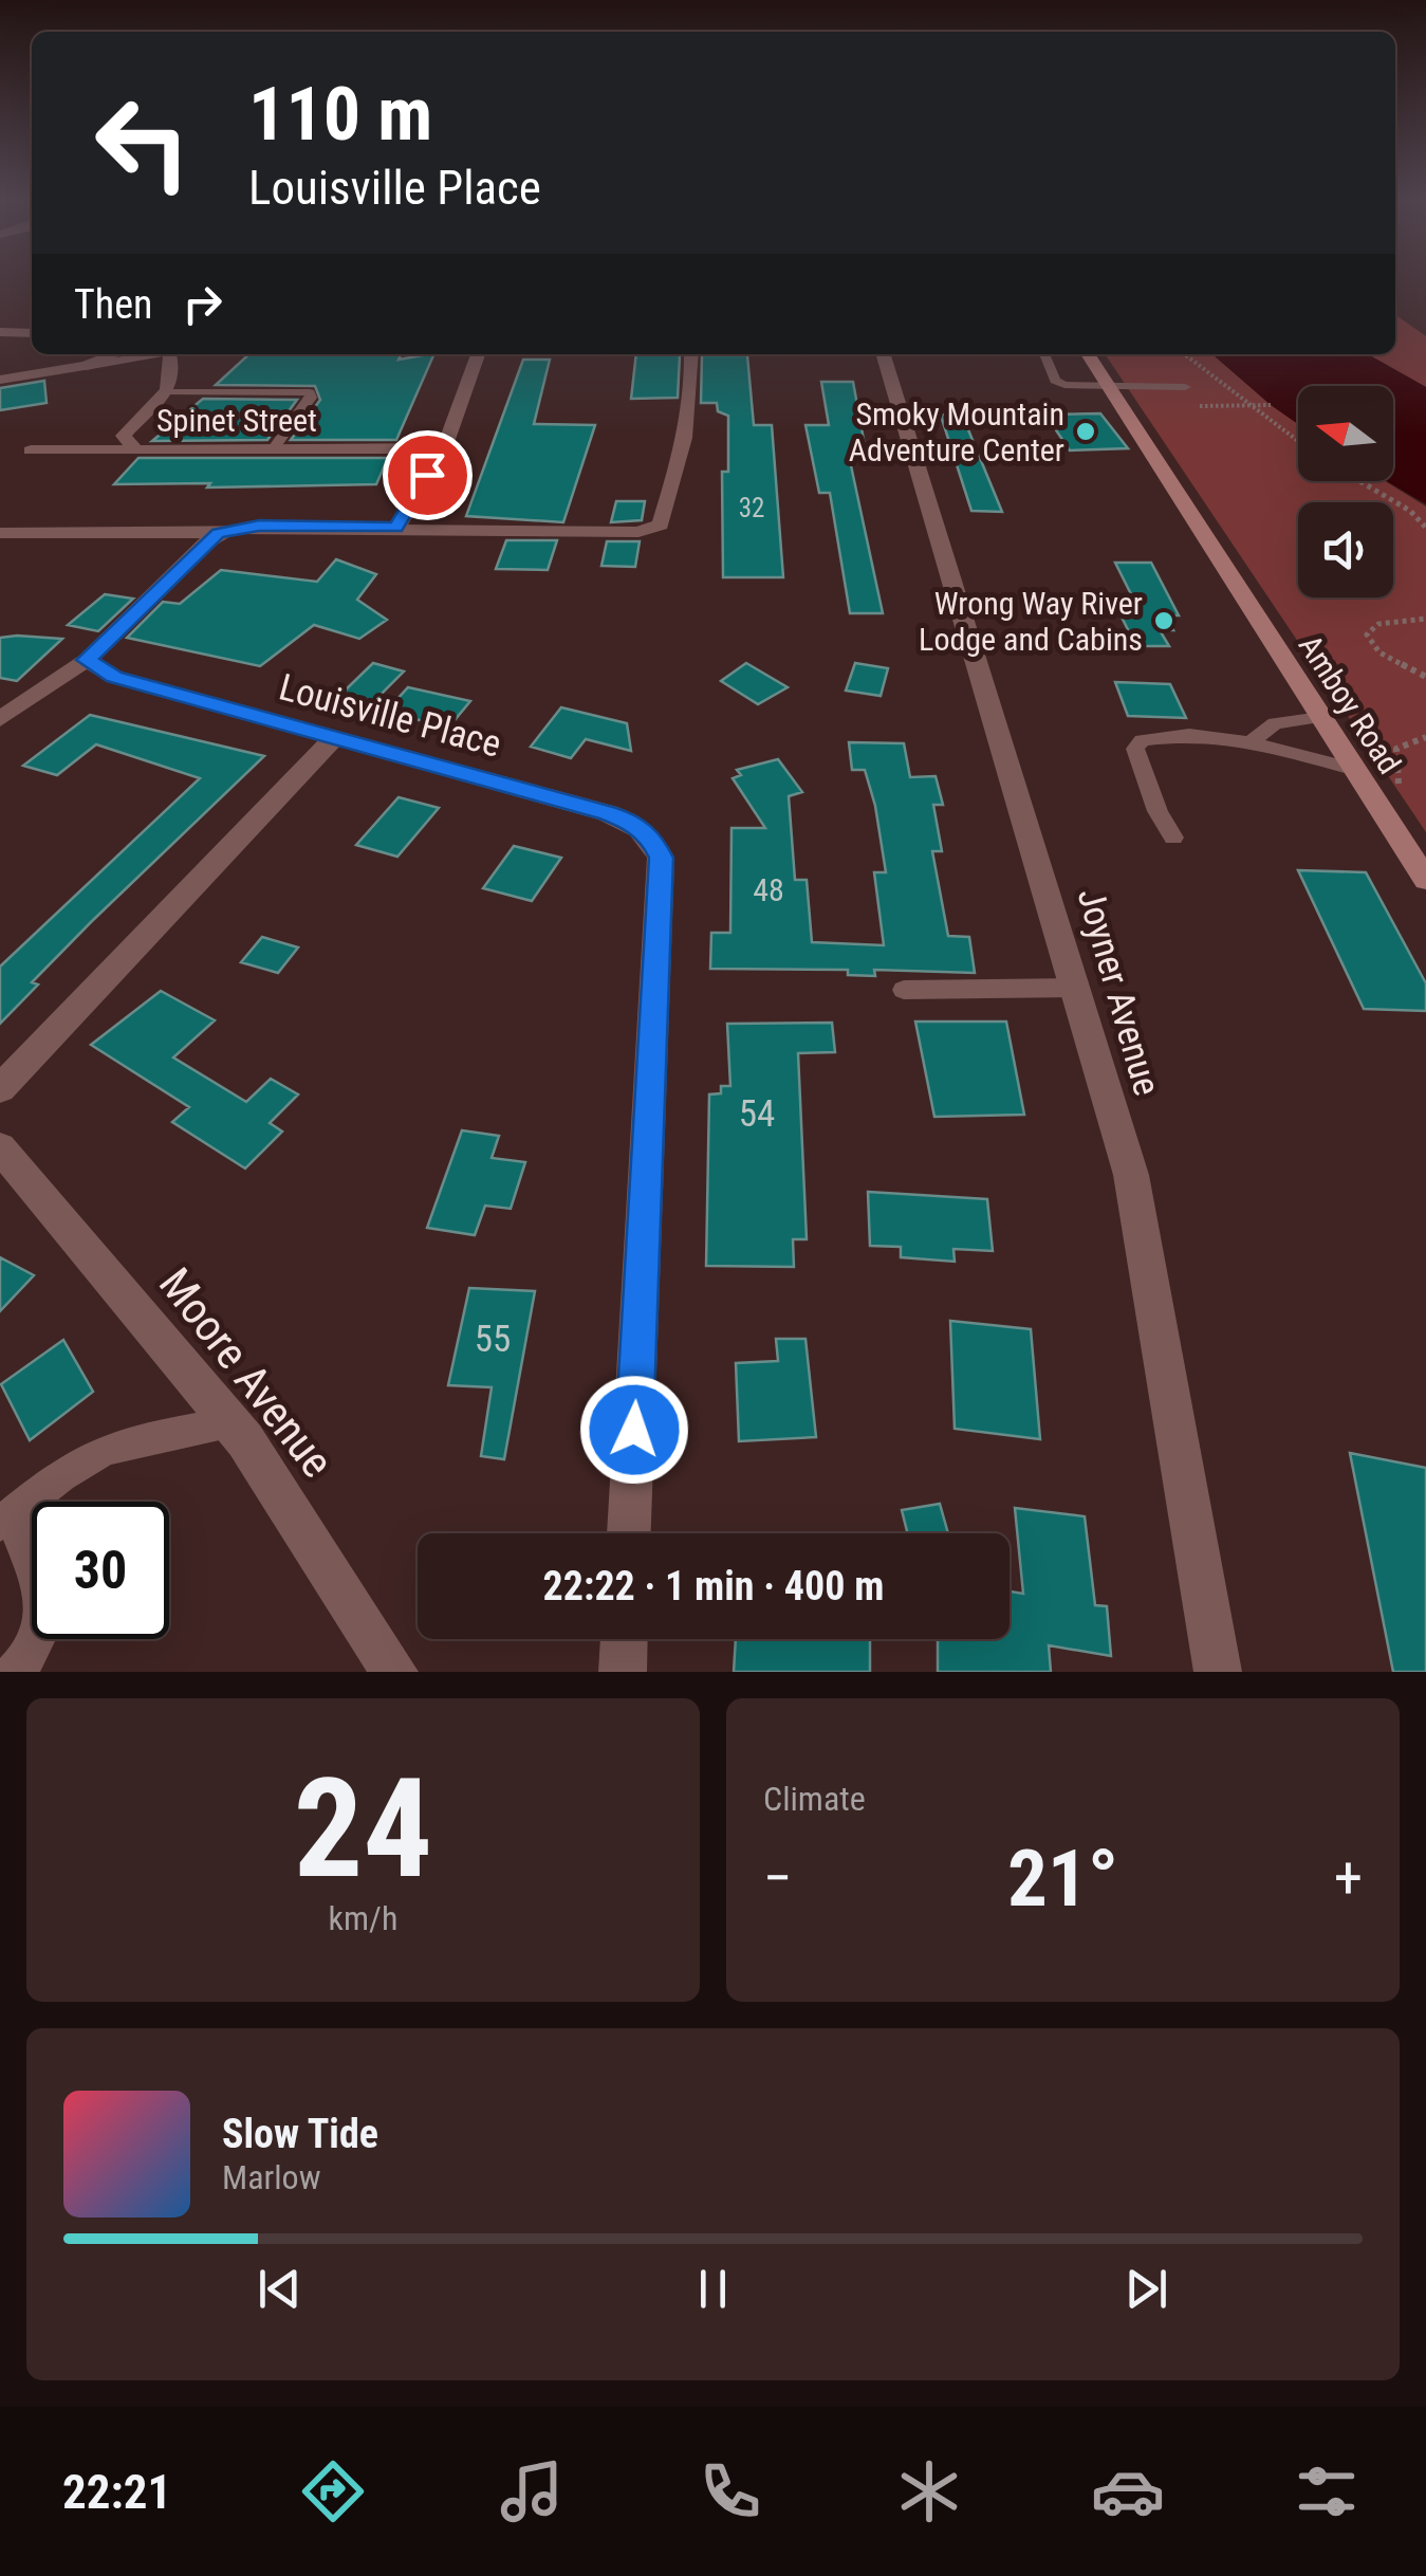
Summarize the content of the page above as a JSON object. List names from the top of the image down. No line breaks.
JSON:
{"streets":{"main road":["Amboy Road"],"street":["Spinet Street","Louisville Place","Joyner Avenue","Moore Avenue"]},"places":["Smoky Mountain Adventure Center","Wrong Way River Lodge and Cabins"],"house_numbers":["32","48","54","55"],"north":"left","page":{"turn":["110 m","Louisville Place"],"then":"Then","limit":"30","trip":"22:22 · 1 min · 400 m","tile":[["24","km/h"],"Climate"],"heat":["−","21°","+"],"song":["Slow Tide","Marlow"],"tabs":"22:21"}}
